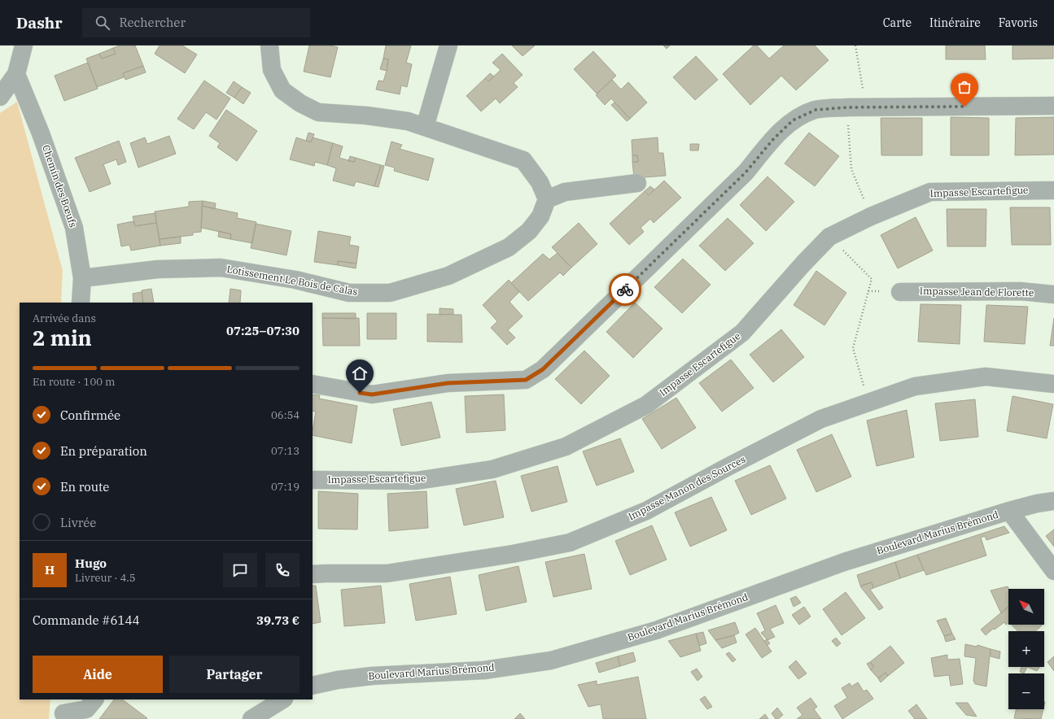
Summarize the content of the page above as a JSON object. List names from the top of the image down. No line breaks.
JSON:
{"streets":{"street":["Chemin des Bœufs","Impasse Escartefigue","Lotissement Le Bois de Calas","Impasse Jean de Florette","Impasse Manon des Sources","Boulevard Marius Brémond"]},"crossings":[["Chemin des Bœufs","Lotissement Le Bois de Calas"]],"north":"top left","page":{"header":"Dashr","search":"Rechercher","nav":["Carte","Itinéraire","Favoris"],"heading":["2 min","Arrivée dans","07:25–07:30"],"panel":["Hugo","Livreur · 4.5","Commande #6144","39.73 €"],"bar":"En route · 100 m","list":[["Confirmée","06:54"],["En préparation","07:13"],["En route","07:19"],"Livrée"],"round":"H","map_buttons":["+","−"],"buttons":["Aide","Partager"]}}
